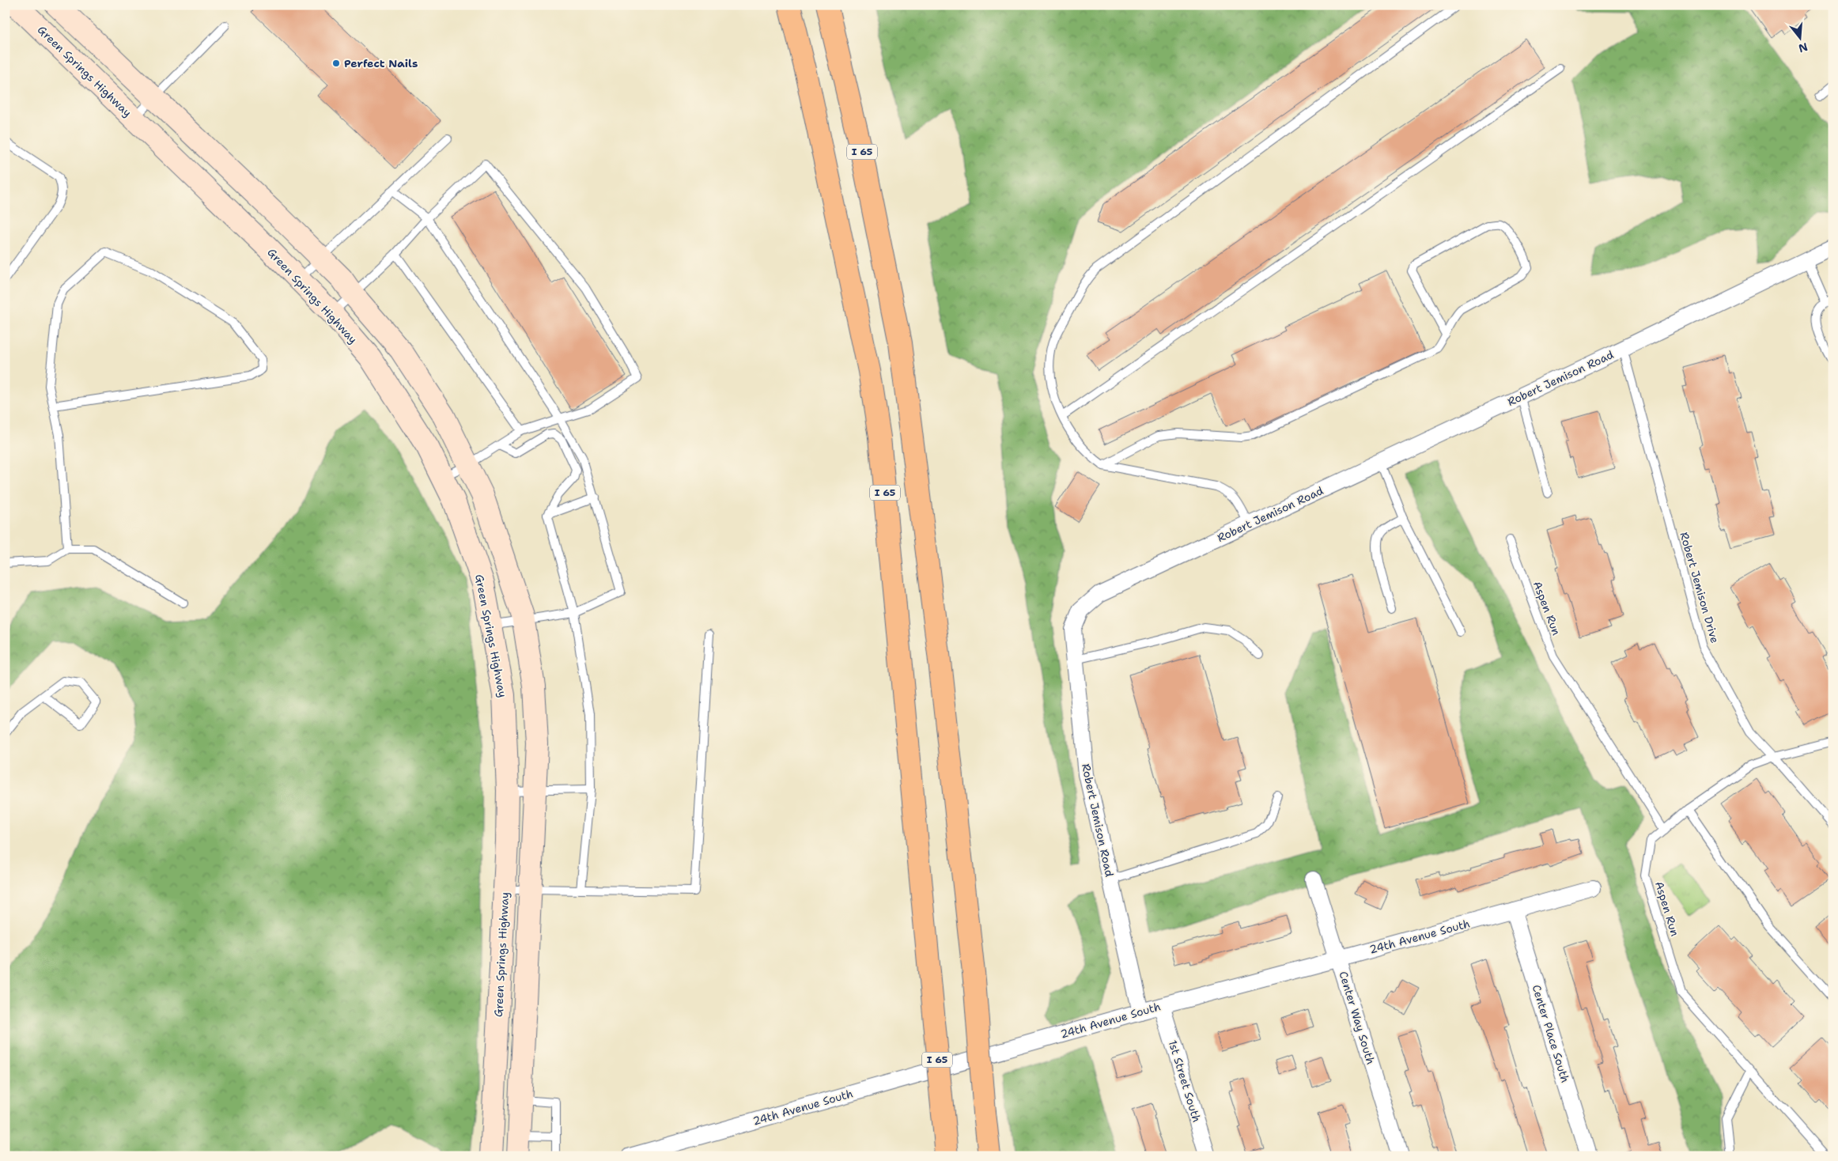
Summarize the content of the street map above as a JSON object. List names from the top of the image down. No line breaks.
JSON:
{"streets":{"highway":["I 65"],"main road":["Green Springs Highway"],"street":["Robert Jemison Road","24th Avenue South","Center Way South","Center Place South","1st Street South"],"lane":["Robert Jemison Drive","Aspen Run"]},"crossings":[["Robert Jemison Road","Robert Jemison Drive"],["Robert Jemison Road","24th Avenue South"],["24th Avenue South","Center Way South"],["24th Avenue South","Center Place South"],["24th Avenue South","1st Street South"]],"places":["Perfect Nails"],"north":"bottom"}
